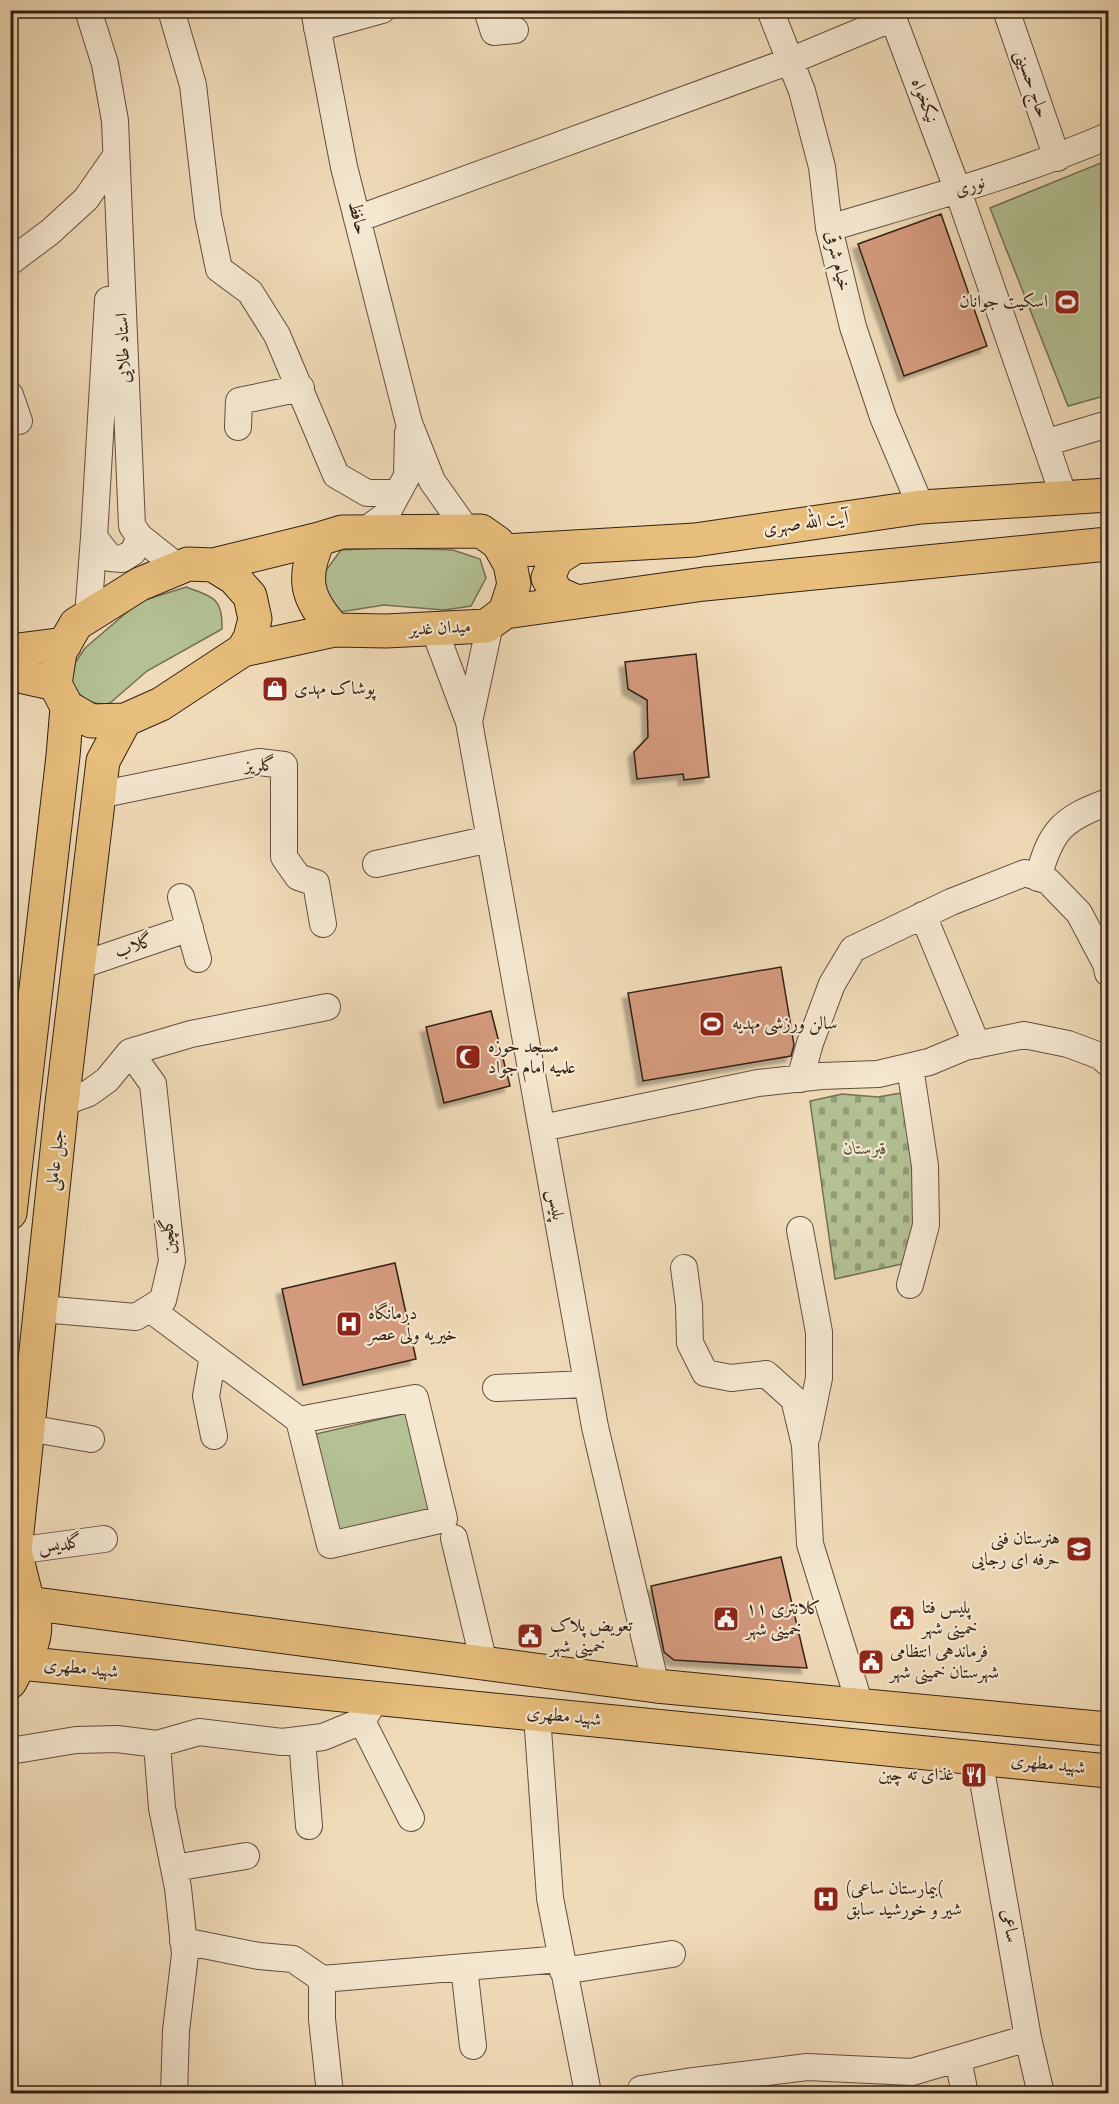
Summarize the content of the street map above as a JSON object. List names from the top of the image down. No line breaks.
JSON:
{"streets":{"main road":["آیت الله صهری","میدان غدیر","جبل عاملی","شهید مطهری"],"street":["حاج حسینی","نیکخواه","نوری","حافظ","خیام شرقی","استاد طلایی","گلریز","گلاب","پلیس","گلچین","گلدیس","ساعی"]},"crossings":[["حاج حسینی","نوری"],["نیکخواه","نوری"],["نیکخواه","آیت الله صهری"],["نوری","خیام شرقی"],["خیام شرقی","آیت الله صهری"],["گلریز","جبل عاملی"],["گلاب","جبل عاملی"],["جبل عاملی","گلدیس"],["جبل عاملی","شهید مطهری"],["شهید مطهری","ساعی"]],"parks":["قبرستان"],"places":{"sports":["اسکیت جوانان","سالن ورزشی مهدیه"],"shop":["پوشاک مهدی"],"mosque":["مسجد حوزه علمیه امام جواد"],"hospital":["درمانگاه خیریه ولی عصر","(بیمارستان ساعی( شیر و خورشید سابق"],"school or university":["هنرستان فنی حرفه ای رجایی"],"public building":["پلیس فتا خمینی شهر","کلانتری ۱۱ خمینی شهر","تعویض پلاک خمینی شهر","فرماندهی انتظامی شهرستان خمینی شهر"],"restaurant":["غذای ته چین"]}}
